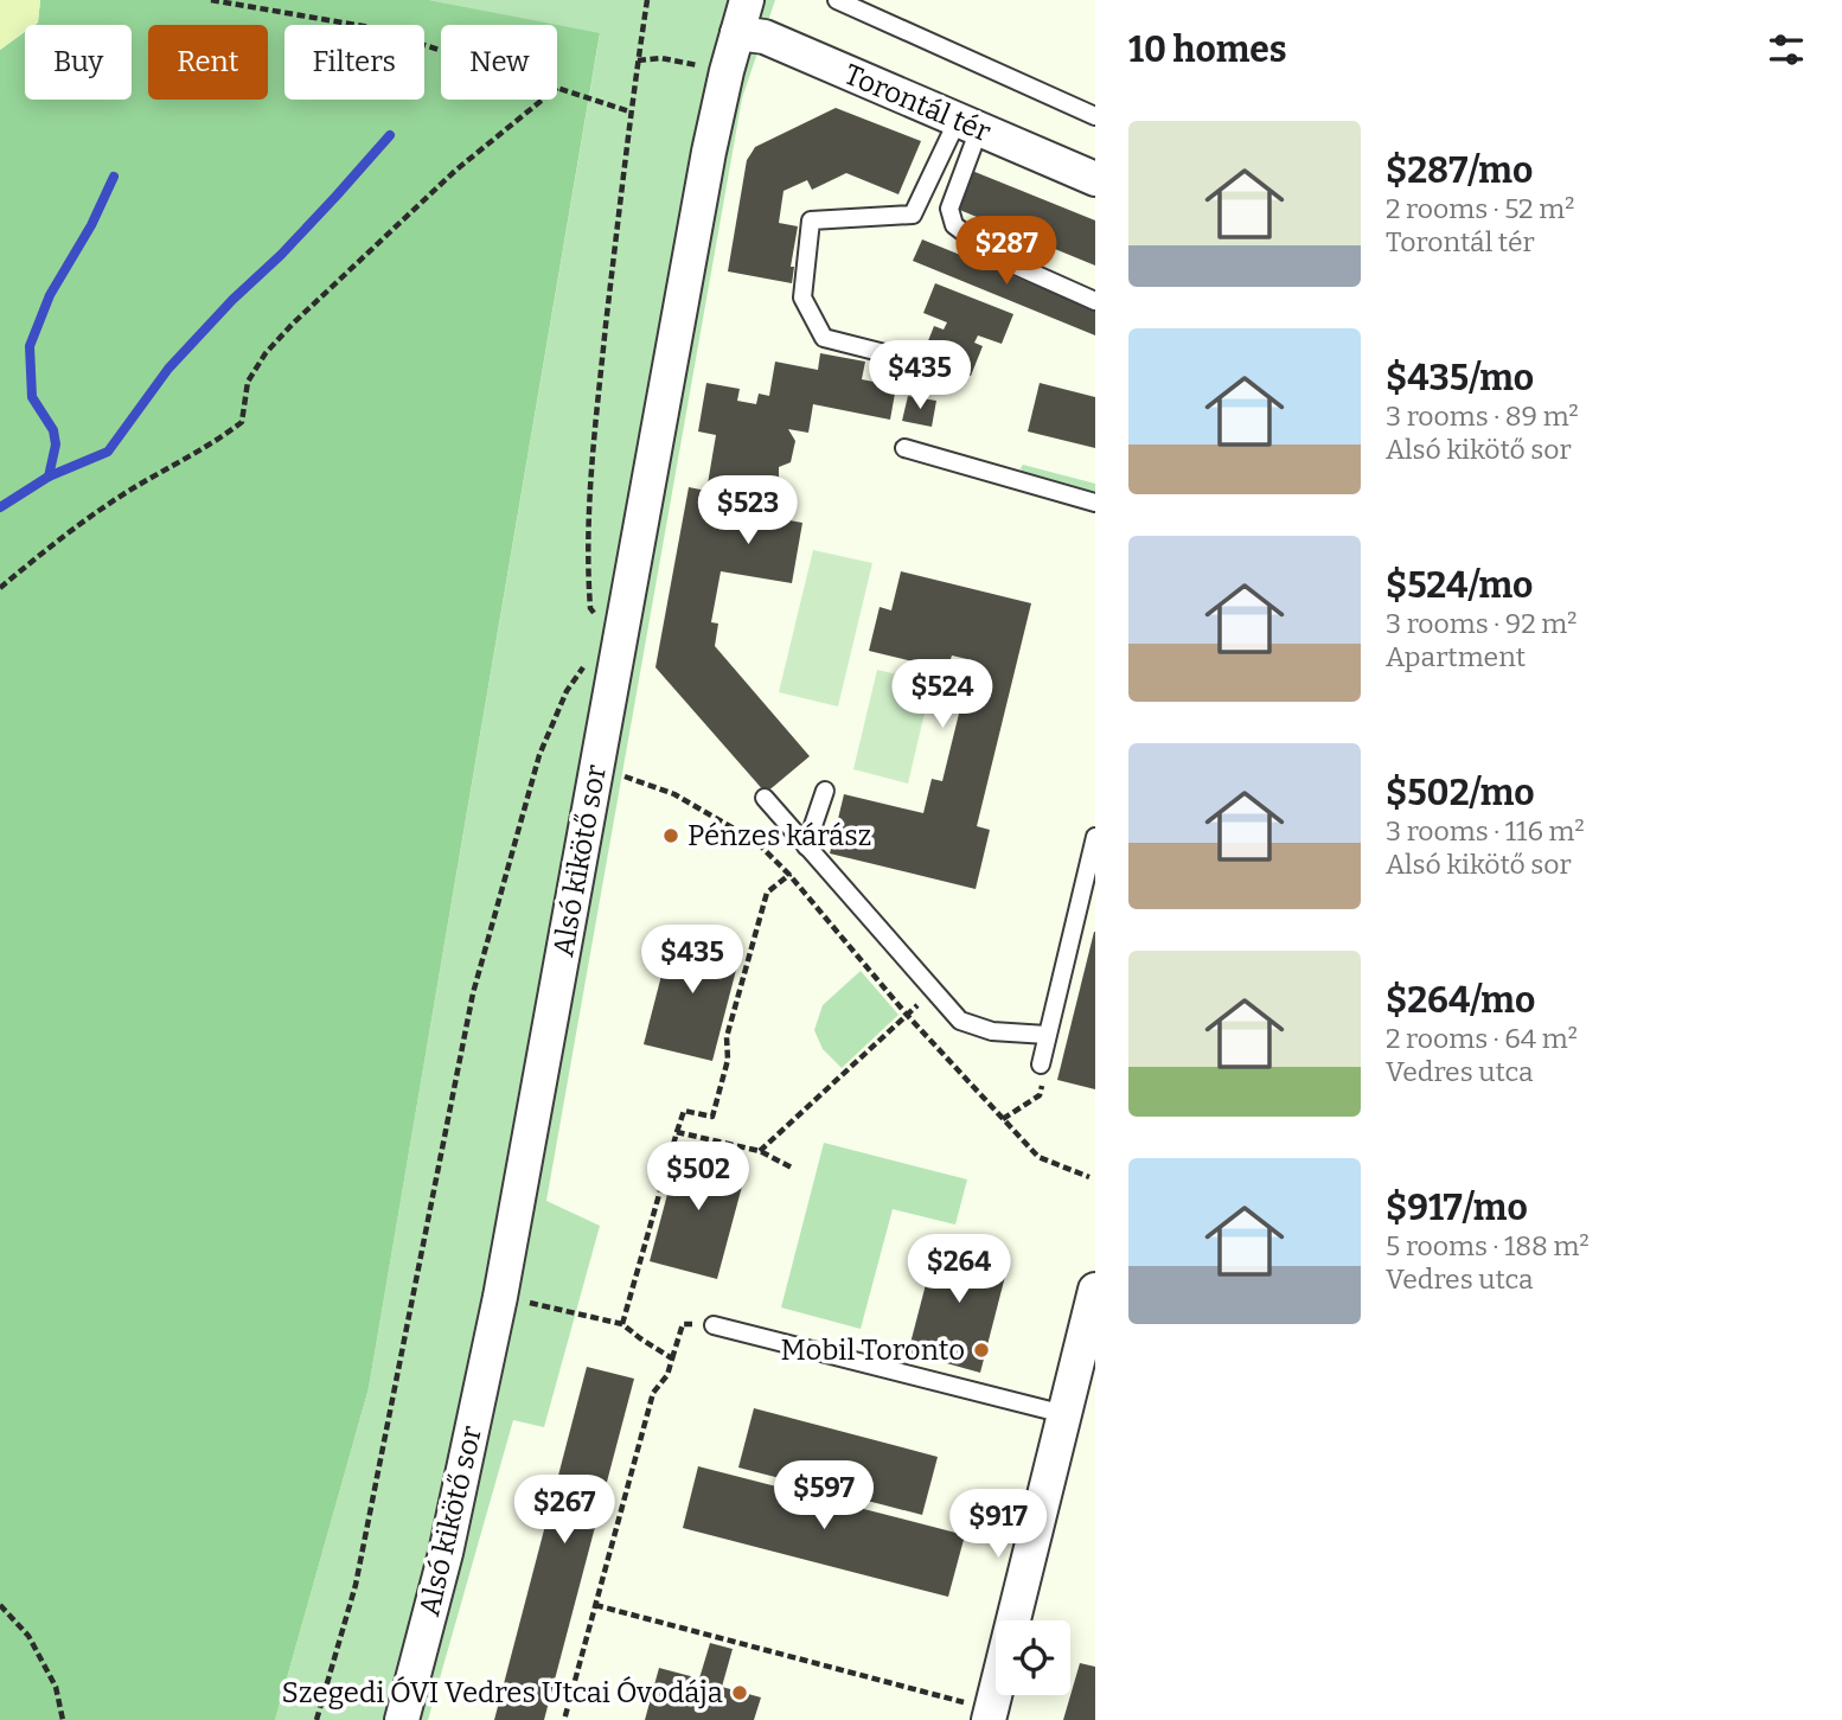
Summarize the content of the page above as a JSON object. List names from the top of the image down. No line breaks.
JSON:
{"streets":{"street":["Torontál tér","Alsó kikötő sor"]},"crossings":[["Torontál tér","Alsó kikötő sor"]],"places":["Pénzes kárász","Mobil Toronto","Szegedi ÓVI Vedres Utcai Óvodája"],"page":{"heading":"10 homes","chip":["Buy","Rent","Filters","New"],"list":[{"name":"$287/mo","note":"2 rooms · 52 m² · Torontál tér"},{"name":"$435/mo","note":"3 rooms · 89 m² · Alsó kikötő sor"},{"name":"$524/mo","note":"3 rooms · 92 m² · Apartment"},{"name":"$502/mo","note":"3 rooms · 116 m² · Alsó kikötő sor"},{"name":"$264/mo","note":"2 rooms · 64 m² · Vedres utca"},{"name":"$917/mo","note":"5 rooms · 188 m² · Vedres utca"}],"price":["$287","$435","$523","$524","$435","$502","$264","$597","$267","$917"]}}
